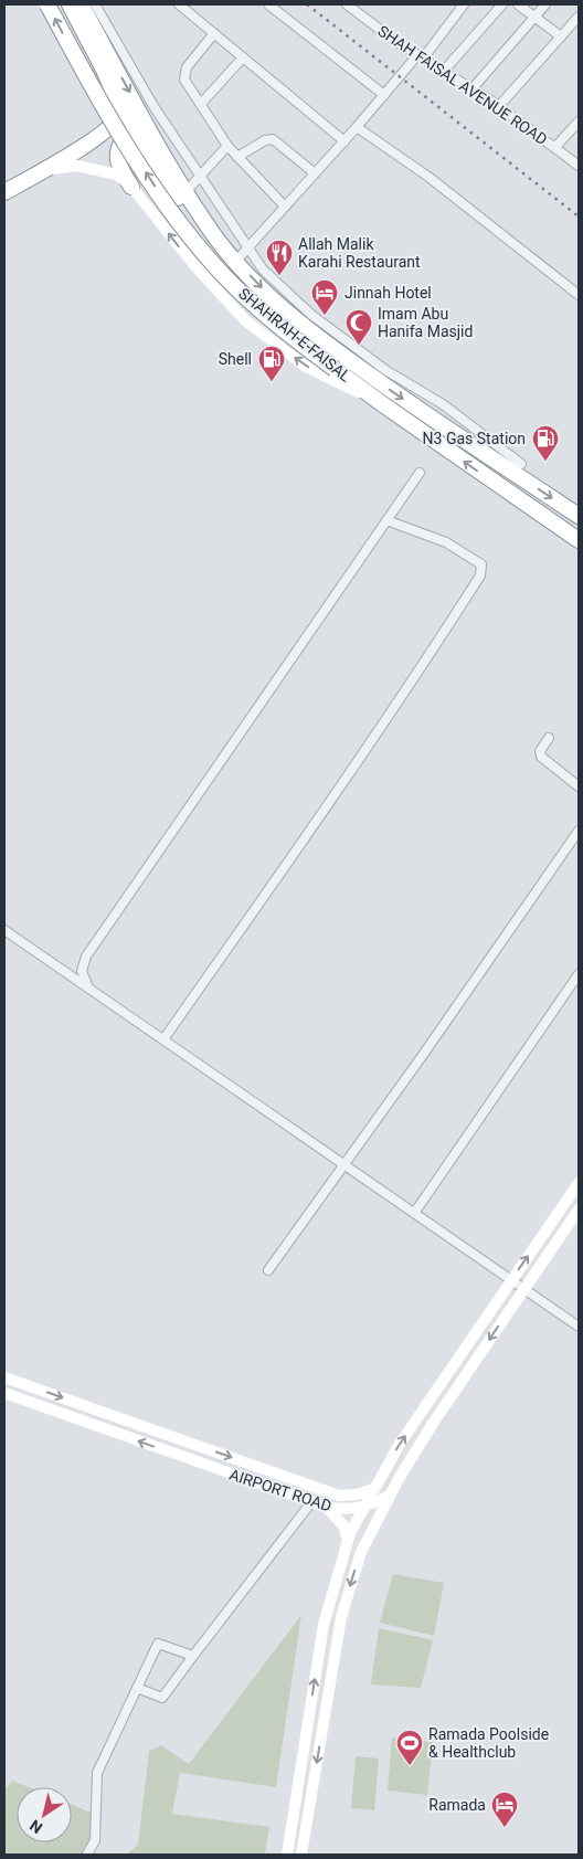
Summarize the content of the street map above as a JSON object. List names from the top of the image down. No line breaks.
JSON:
{"streets":{"highway":["SHAHRAH-E-FAISAL"],"main road":["AIRPORT ROAD"],"street":["SHAH FAISAL AVENUE ROAD"]},"places":{"restaurant":["Allah Malik Karahi Restaurant"],"hotel":["Jinnah Hotel","Ramada"],"mosque":["Imam Abu Hanifa Masjid"],"fuel station":["Shell","N3 Gas Station"],"sports":["Ramada Poolside & Healthclub"]},"north":"bottom left"}
